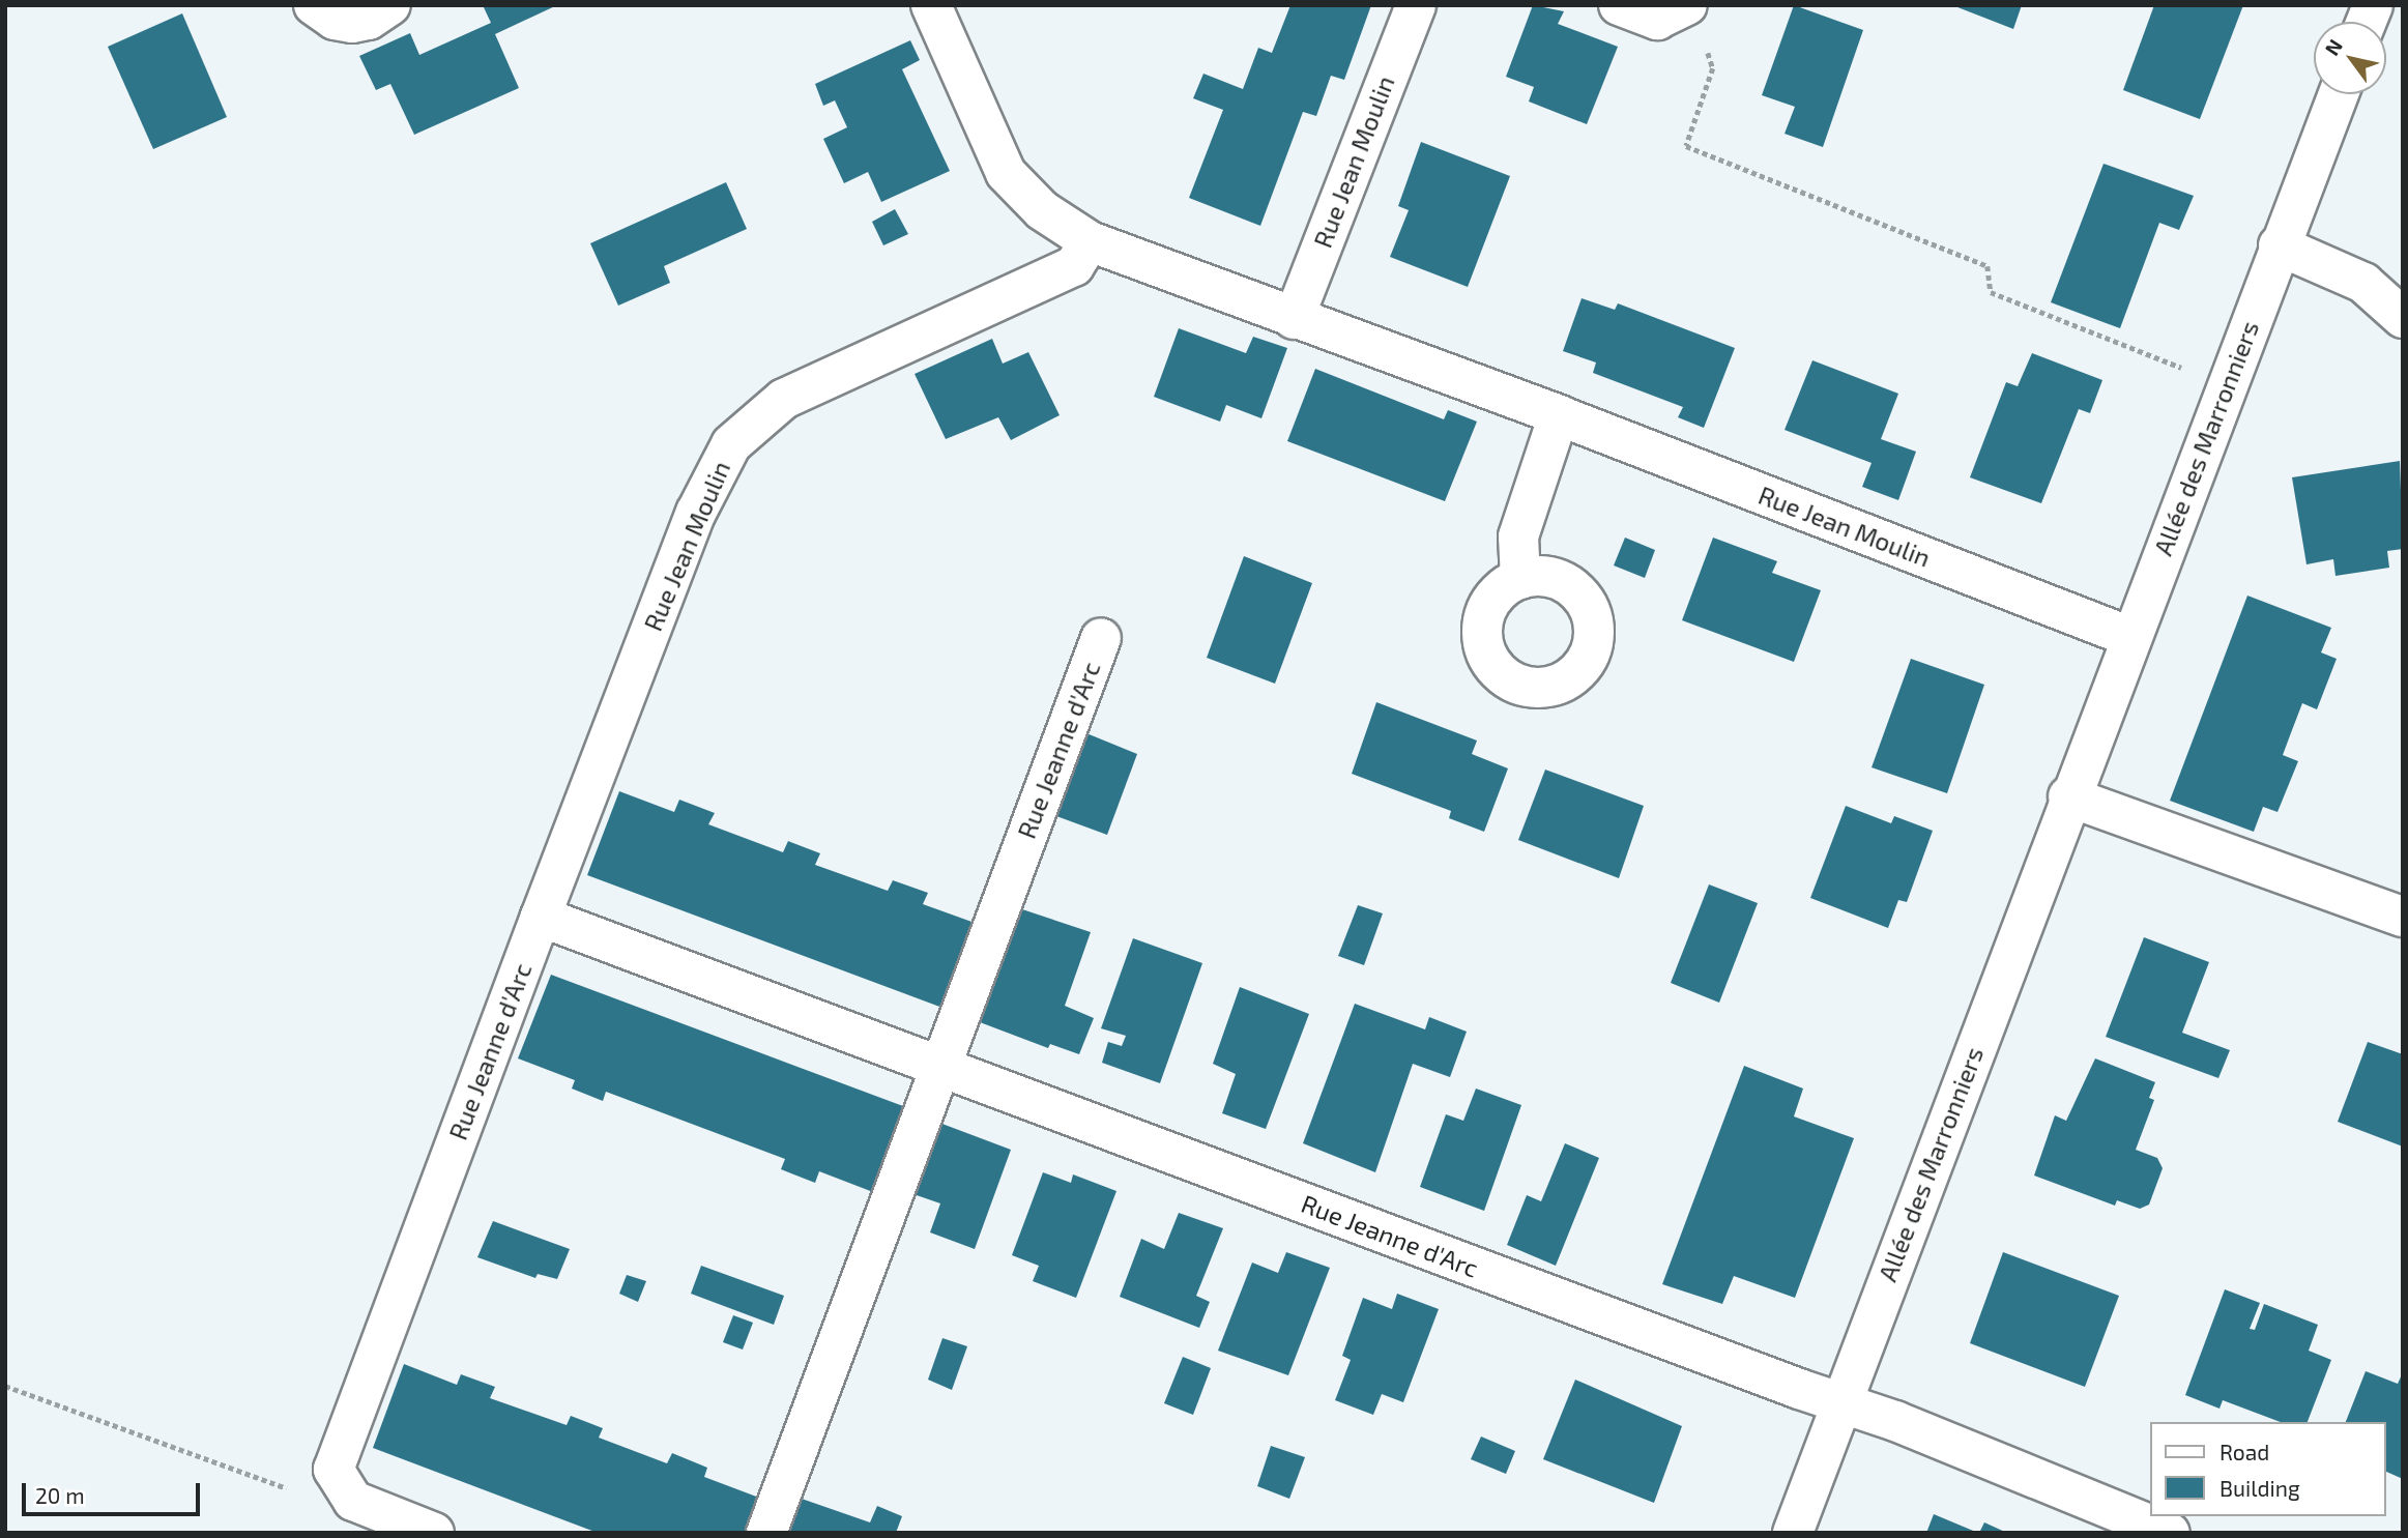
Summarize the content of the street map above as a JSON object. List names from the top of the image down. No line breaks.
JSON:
{"streets":{"street":["Rue Jean Moulin","Allée des Marronniers","Rue Jeanne d'Arc"]},"crossings":[["Rue Jean Moulin","Allée des Marronniers"],["Rue Jean Moulin","Rue Jeanne d'Arc"],["Allée des Marronniers","Rue Jeanne d'Arc"]],"legend":["Road","Building"],"scale_bar":"20 m","north":"top left"}
